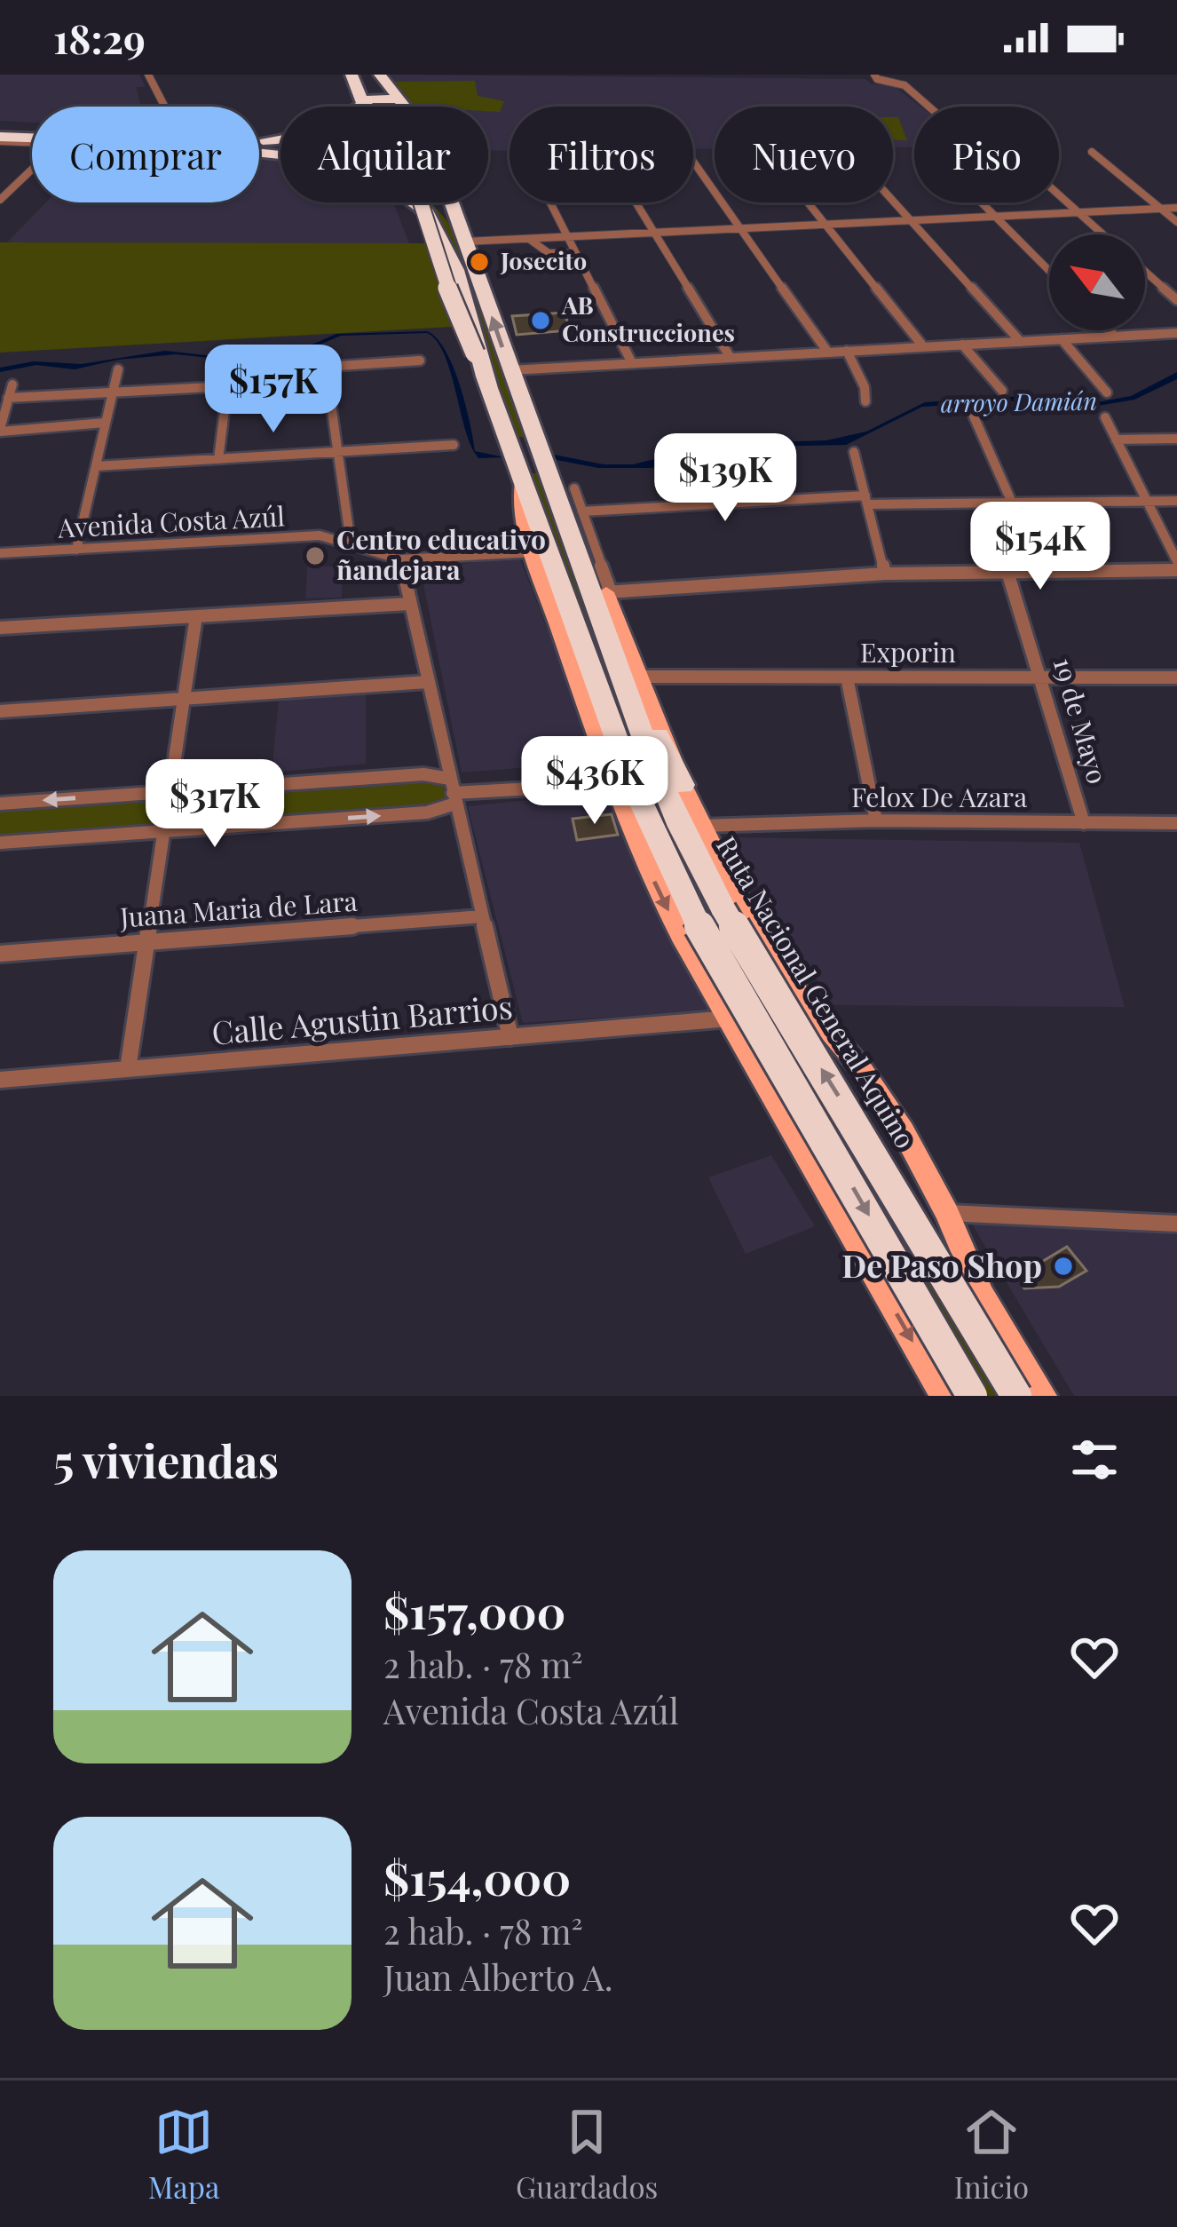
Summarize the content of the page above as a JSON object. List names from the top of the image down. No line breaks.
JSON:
{"streets":{"highway":["Ruta Nacional General Aquino"],"street":["Avenida Costa Azúl","Exporin","19 de Mayo","Felox De Azara","Juana Maria de Lara","Calle Agustin Barrios"]},"crossings":[["Avenida Costa Azúl","Ruta Nacional General Aquino"],["Exporin","19 de Mayo"],["19 de Mayo","Felox De Azara"]],"water":["arroyo Damián"],"places":["Josecito","AB Construcciones","Centro educativo ñandejara","De Paso Shop"],"north":"top left","page":{"status":"18:29","chip":["Comprar","Alquilar","Filtros","Nuevo","Piso"],"price":["$157K","$139K","$154K","$436K","$317K"],"heading":"5 viviendas","list":[{"name":"$157,000","note":"2 hab. · 78 m² · Avenida Costa Azúl"},{"name":"$154,000","note":"2 hab. · 78 m² · Juan Alberto A."}],"tabs":["Mapa","Guardados","Inicio"]}}
